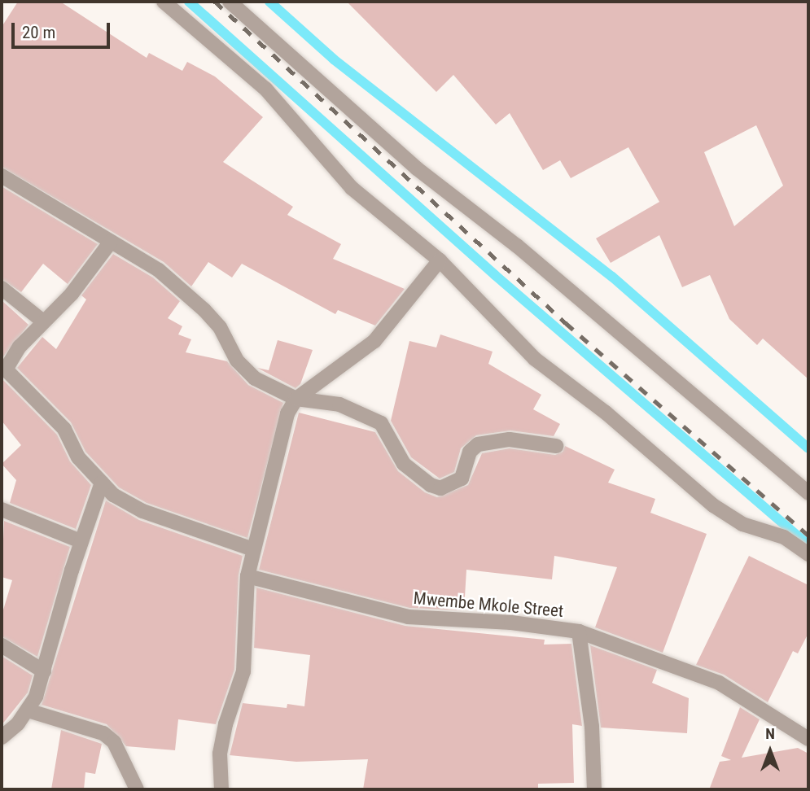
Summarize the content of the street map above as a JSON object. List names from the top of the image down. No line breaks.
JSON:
{"streets":{"street":["Mwembe Mkole Street"]},"scale_bar":"20 m","north":"top"}
